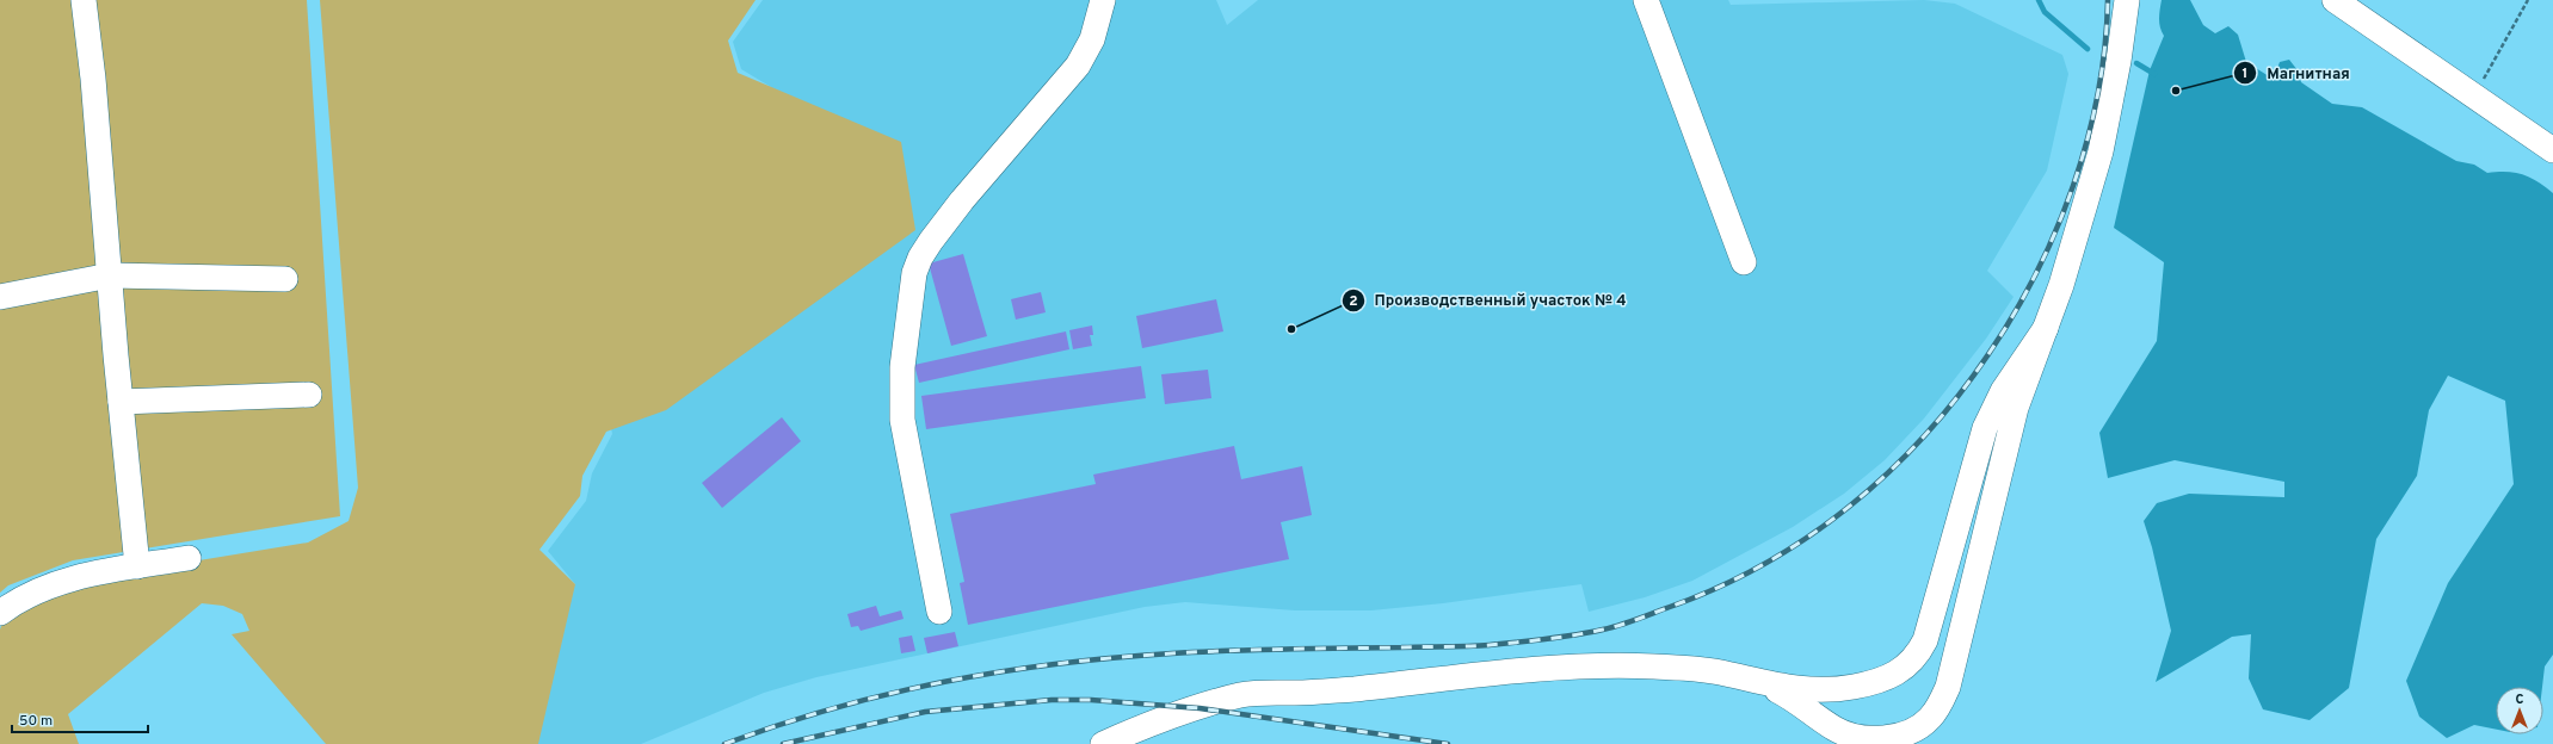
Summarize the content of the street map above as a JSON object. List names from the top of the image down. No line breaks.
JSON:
{"places":["Магнитная","Производственный участок № 4"],"scale_bar":"50 m","north":"top"}
